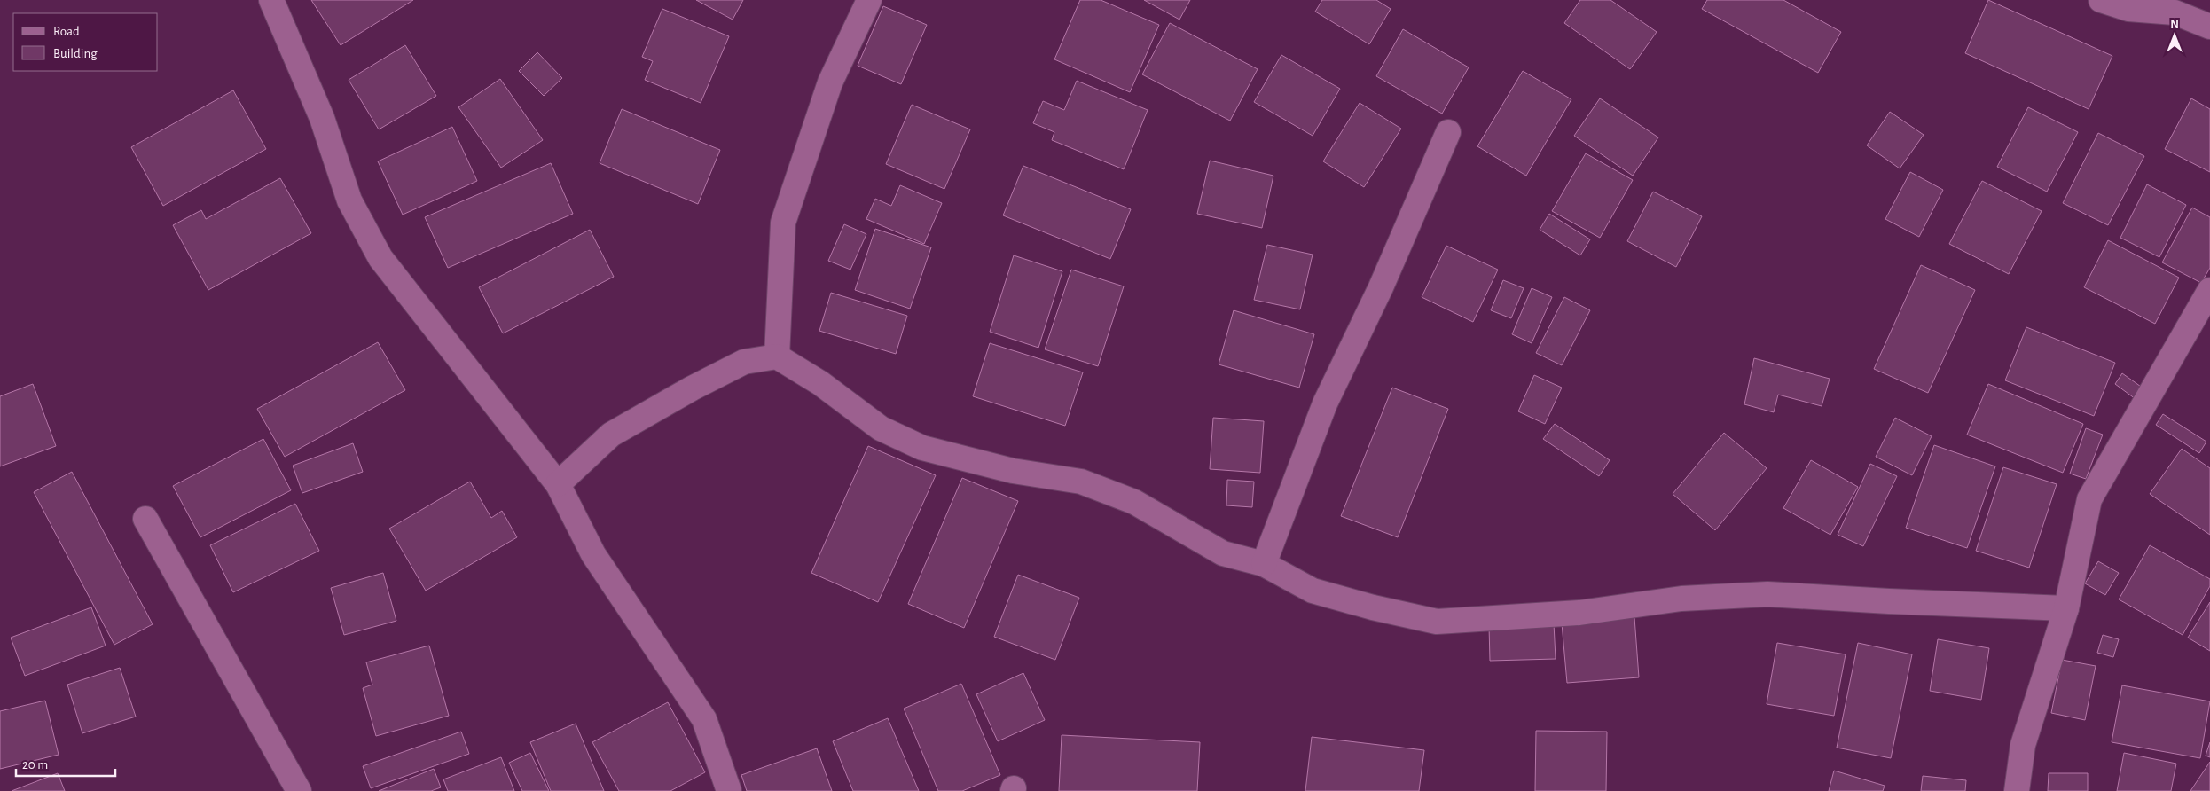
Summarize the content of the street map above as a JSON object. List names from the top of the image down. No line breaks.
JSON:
{"legend":["Road","Building"],"scale_bar":"20 m","north":"top"}
